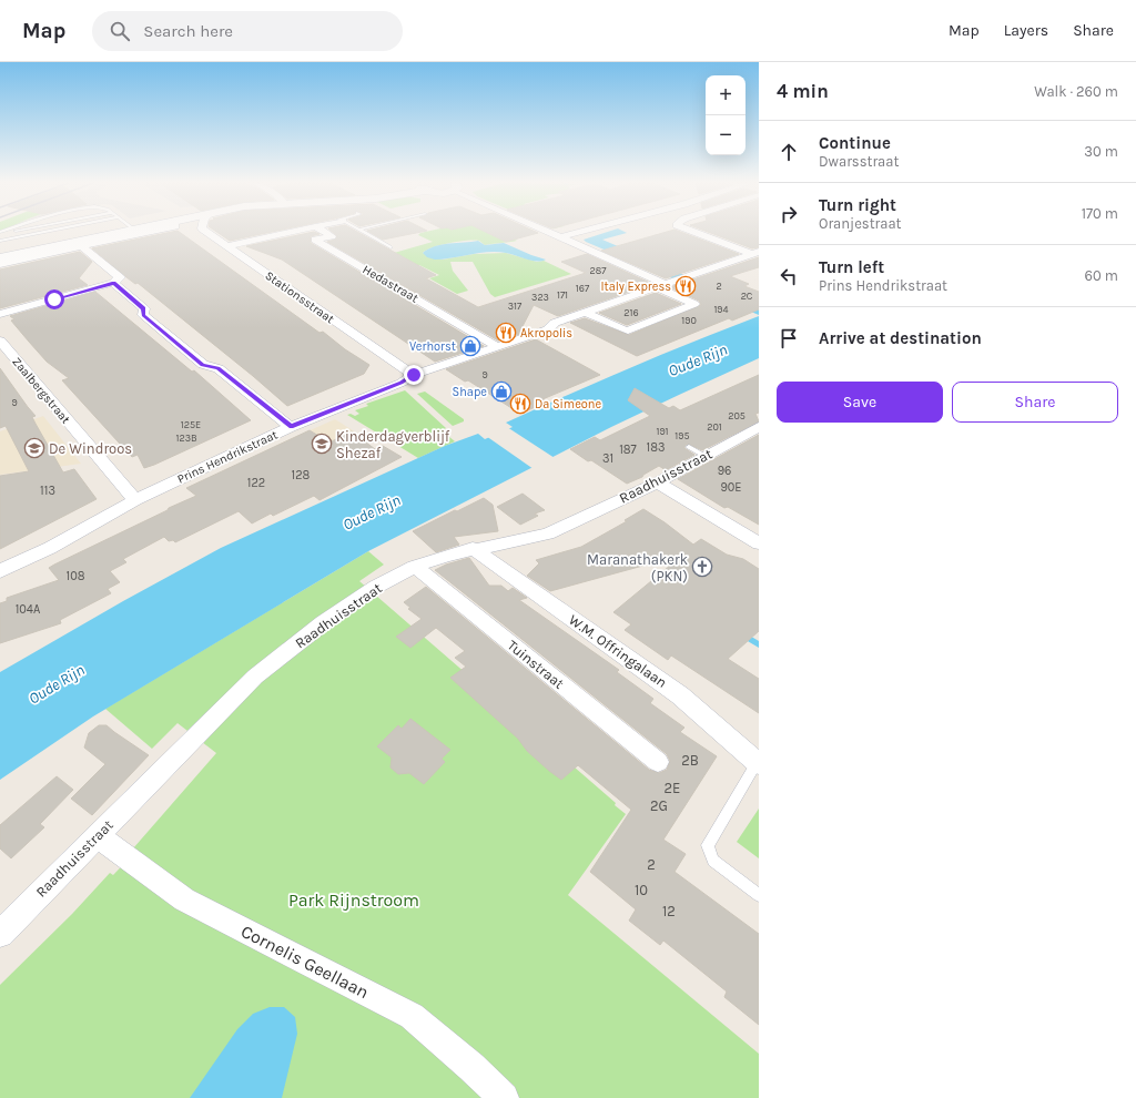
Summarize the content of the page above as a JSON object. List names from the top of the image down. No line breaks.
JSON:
{"streets":{"street":["Hedastraat","Stationsstraat","Zaalbergstraat","Prins Hendrikstraat","Raadhuisstraat","W.M. Offringalaan","Tuinstraat","Cornelis Geellaan"]},"crossings":[["Hedastraat","Prins Hendrikstraat"],["Stationsstraat","Prins Hendrikstraat"],["Zaalbergstraat","Prins Hendrikstraat"],["Raadhuisstraat","W.M. Offringalaan"],["Raadhuisstraat","Tuinstraat"],["Raadhuisstraat","Cornelis Geellaan"]],"water":["Oude Rijn"],"parks":["Park Rijnstroom"],"places":{"restaurant":["Italy Express","Akropolis","Da Simeone"],"shop":["Verhorst","Shape"],"school or university":["Kinderdagverblijf Shezaf","De Windroos"],"church":["Maranathakerk (PKN)"]},"house_numbers":["287","2","167","171","2C","323","317","194","216","190","9","9","205","125E","201","191","195","123B","183","187","31","96","128","122","90E","113","108","104A","2B","2E","2G","2","10","12"],"page":{"header":"Map","search":"Search here","nav":["Map","Layers","Share"],"heading":["4 min","Walk · 260 m"],"map_buttons":["+","−"],"list":[["Continue","Dwarsstraat","30 m"],["Turn right","Oranjestraat","170 m"],["Turn left","Prins Hendrikstraat","60 m"],"Arrive at destination"],"buttons":["Save","Share"]}}
